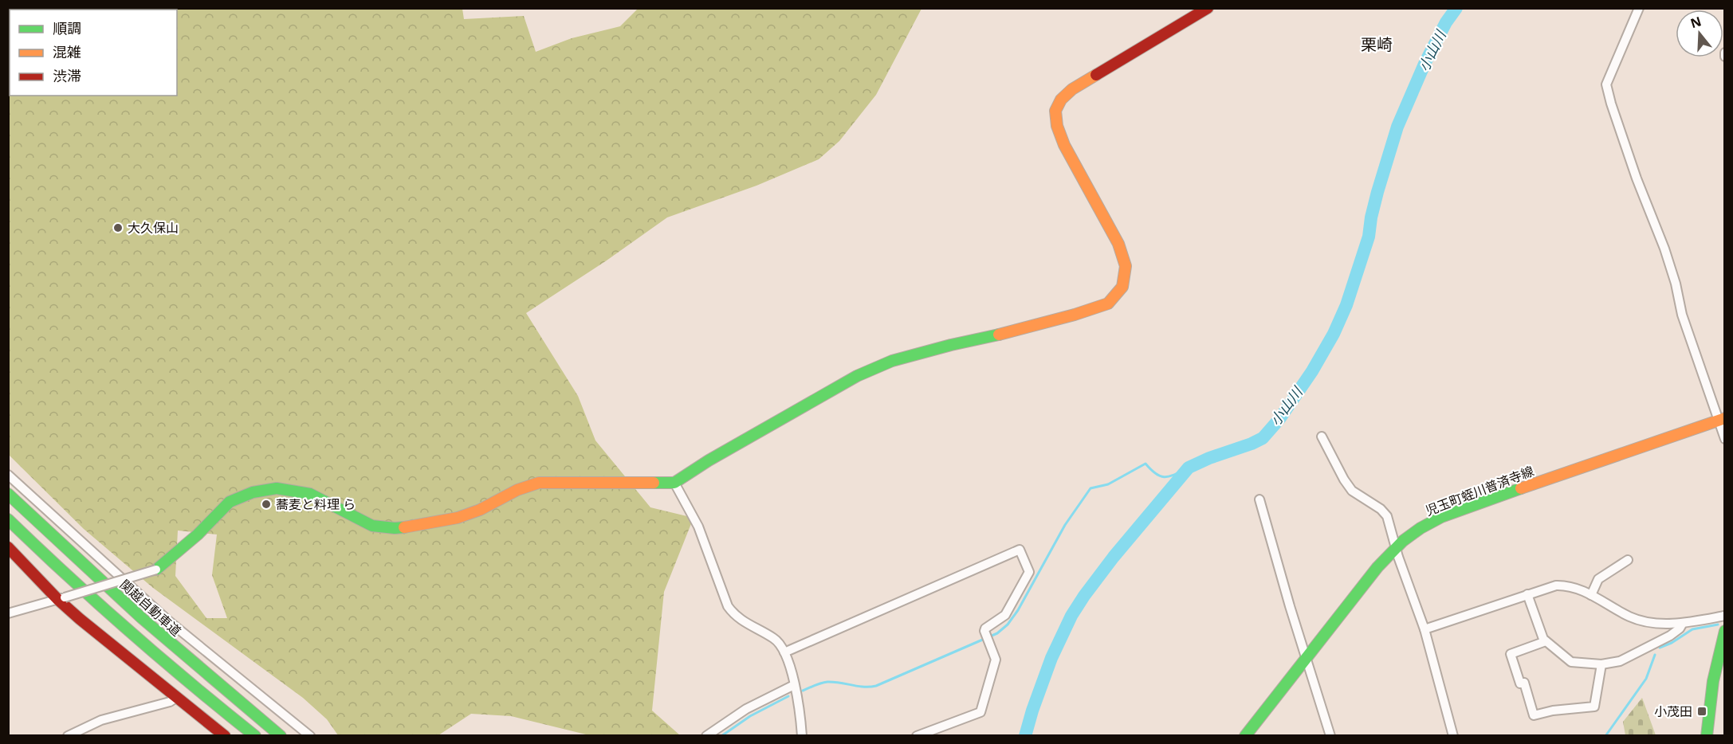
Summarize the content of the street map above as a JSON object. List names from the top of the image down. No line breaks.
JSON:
{"streets":{"main road":["児玉町蛭川普済寺線","関越自動車道"]},"districts":["栗崎"],"water":["小山川"],"places":{"other":["大久保山","蕎麦と料理 ら"],"transit":["小茂田"]},"legend":["順調","混雑","渋滞"],"north":"top"}
